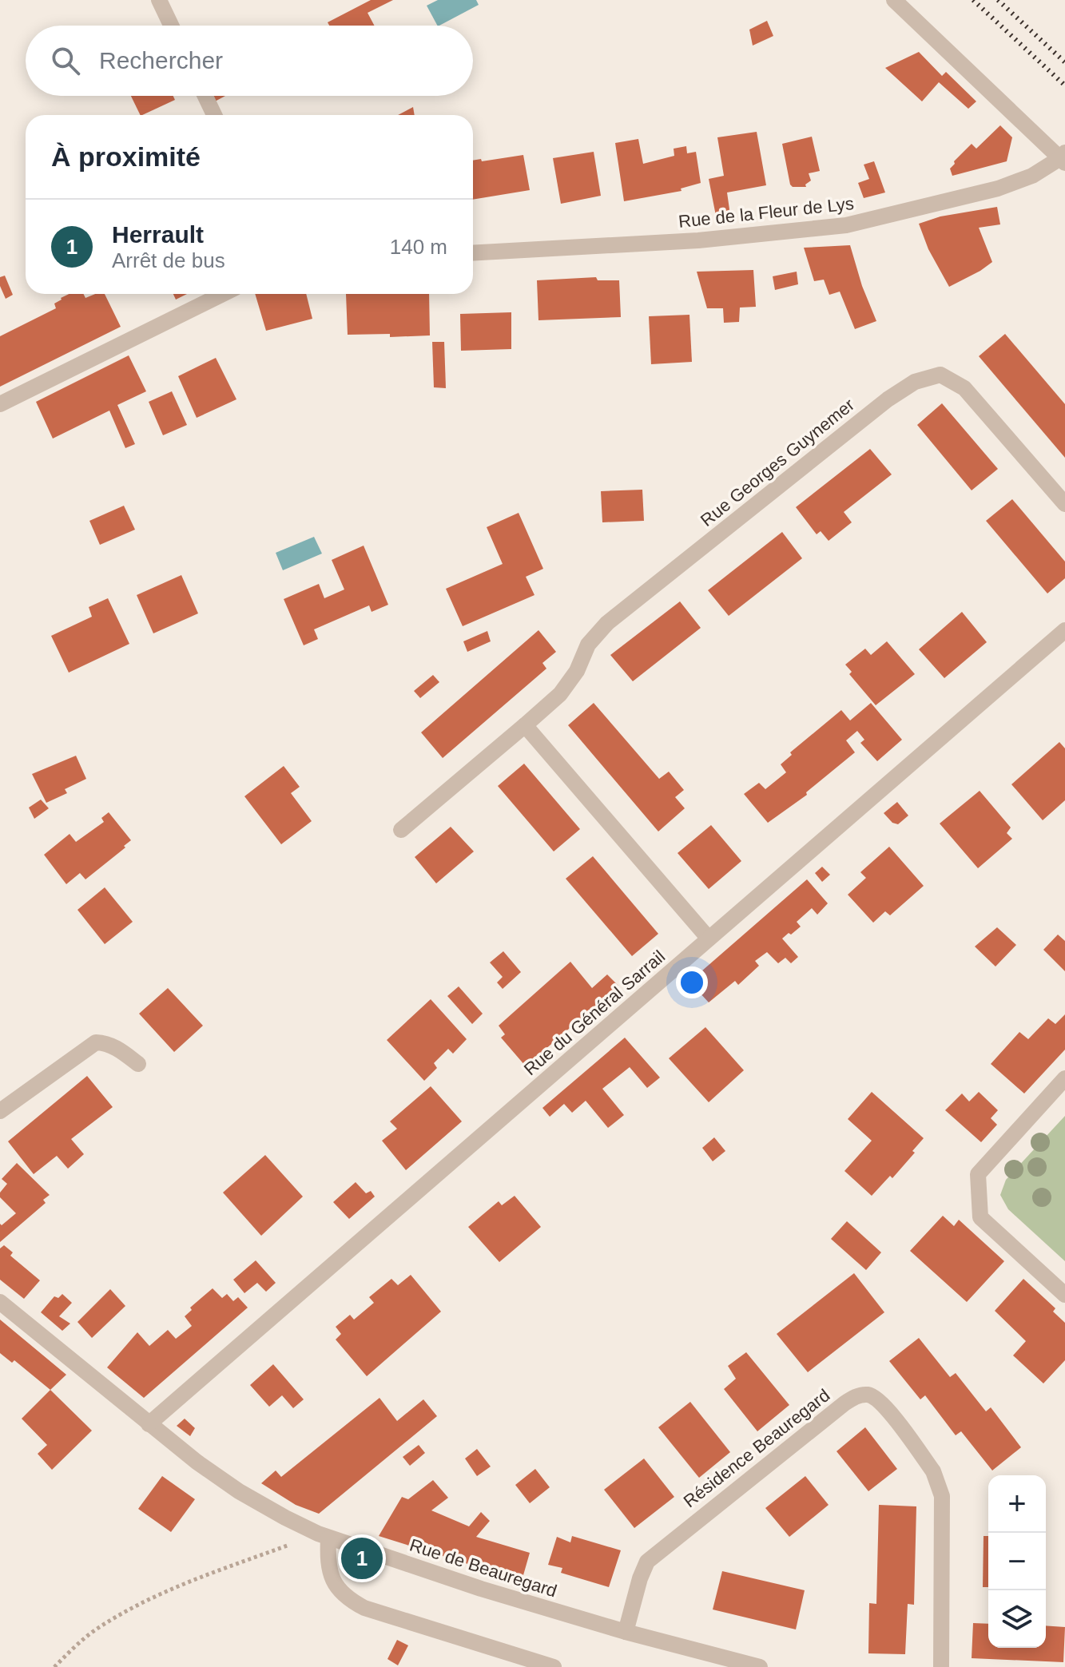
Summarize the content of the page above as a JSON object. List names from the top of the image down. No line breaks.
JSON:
{"streets":{"street":["Rue de la Fleur de Lys","Rue Georges Guynemer","Rue du Général Sarrail","Résidence Beauregard","Rue de Beauregard"]},"crossings":[["Rue du Général Sarrail","Rue de Beauregard"],["Résidence Beauregard","Rue de Beauregard"]],"page":{"search":"Rechercher","heading":"À proximité","list":[{"mark":"1","name":"Herrault","note":"Arrêt de bus","value":"140 m"}],"map_buttons":["+","−"],"pins":"1"}}
